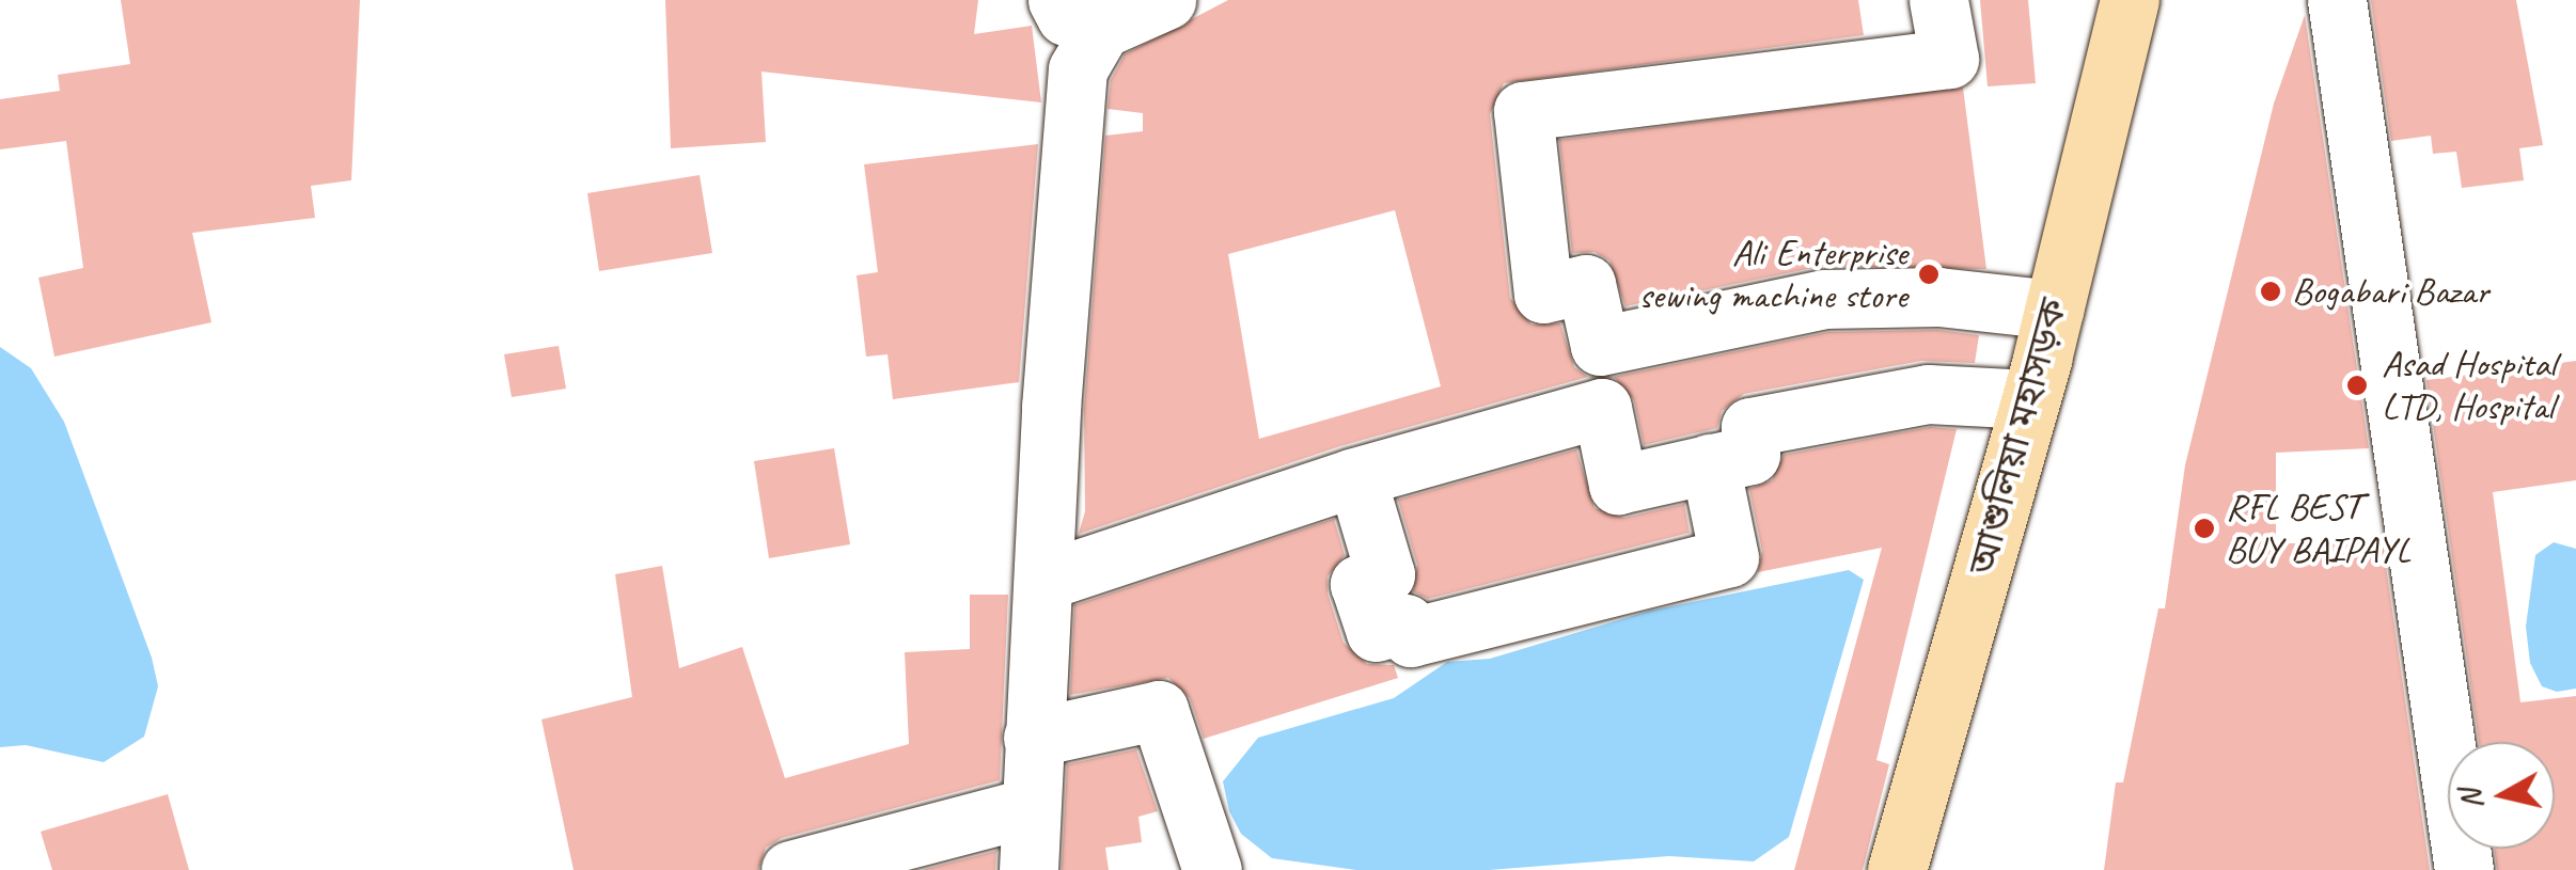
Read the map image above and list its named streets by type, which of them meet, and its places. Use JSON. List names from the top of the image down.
{
  "streets": {
    "highway": ["আশুলিয়া মহাসড়ক"]
  },
  "places": [
    "Ali Enterprise sewing machine store",
    "Bogabari Bazar",
    "Asad Hospital LTD, Hospital",
    "RFL BEST BUY BAIPAYL"
  ],
  "north": "left"
}
